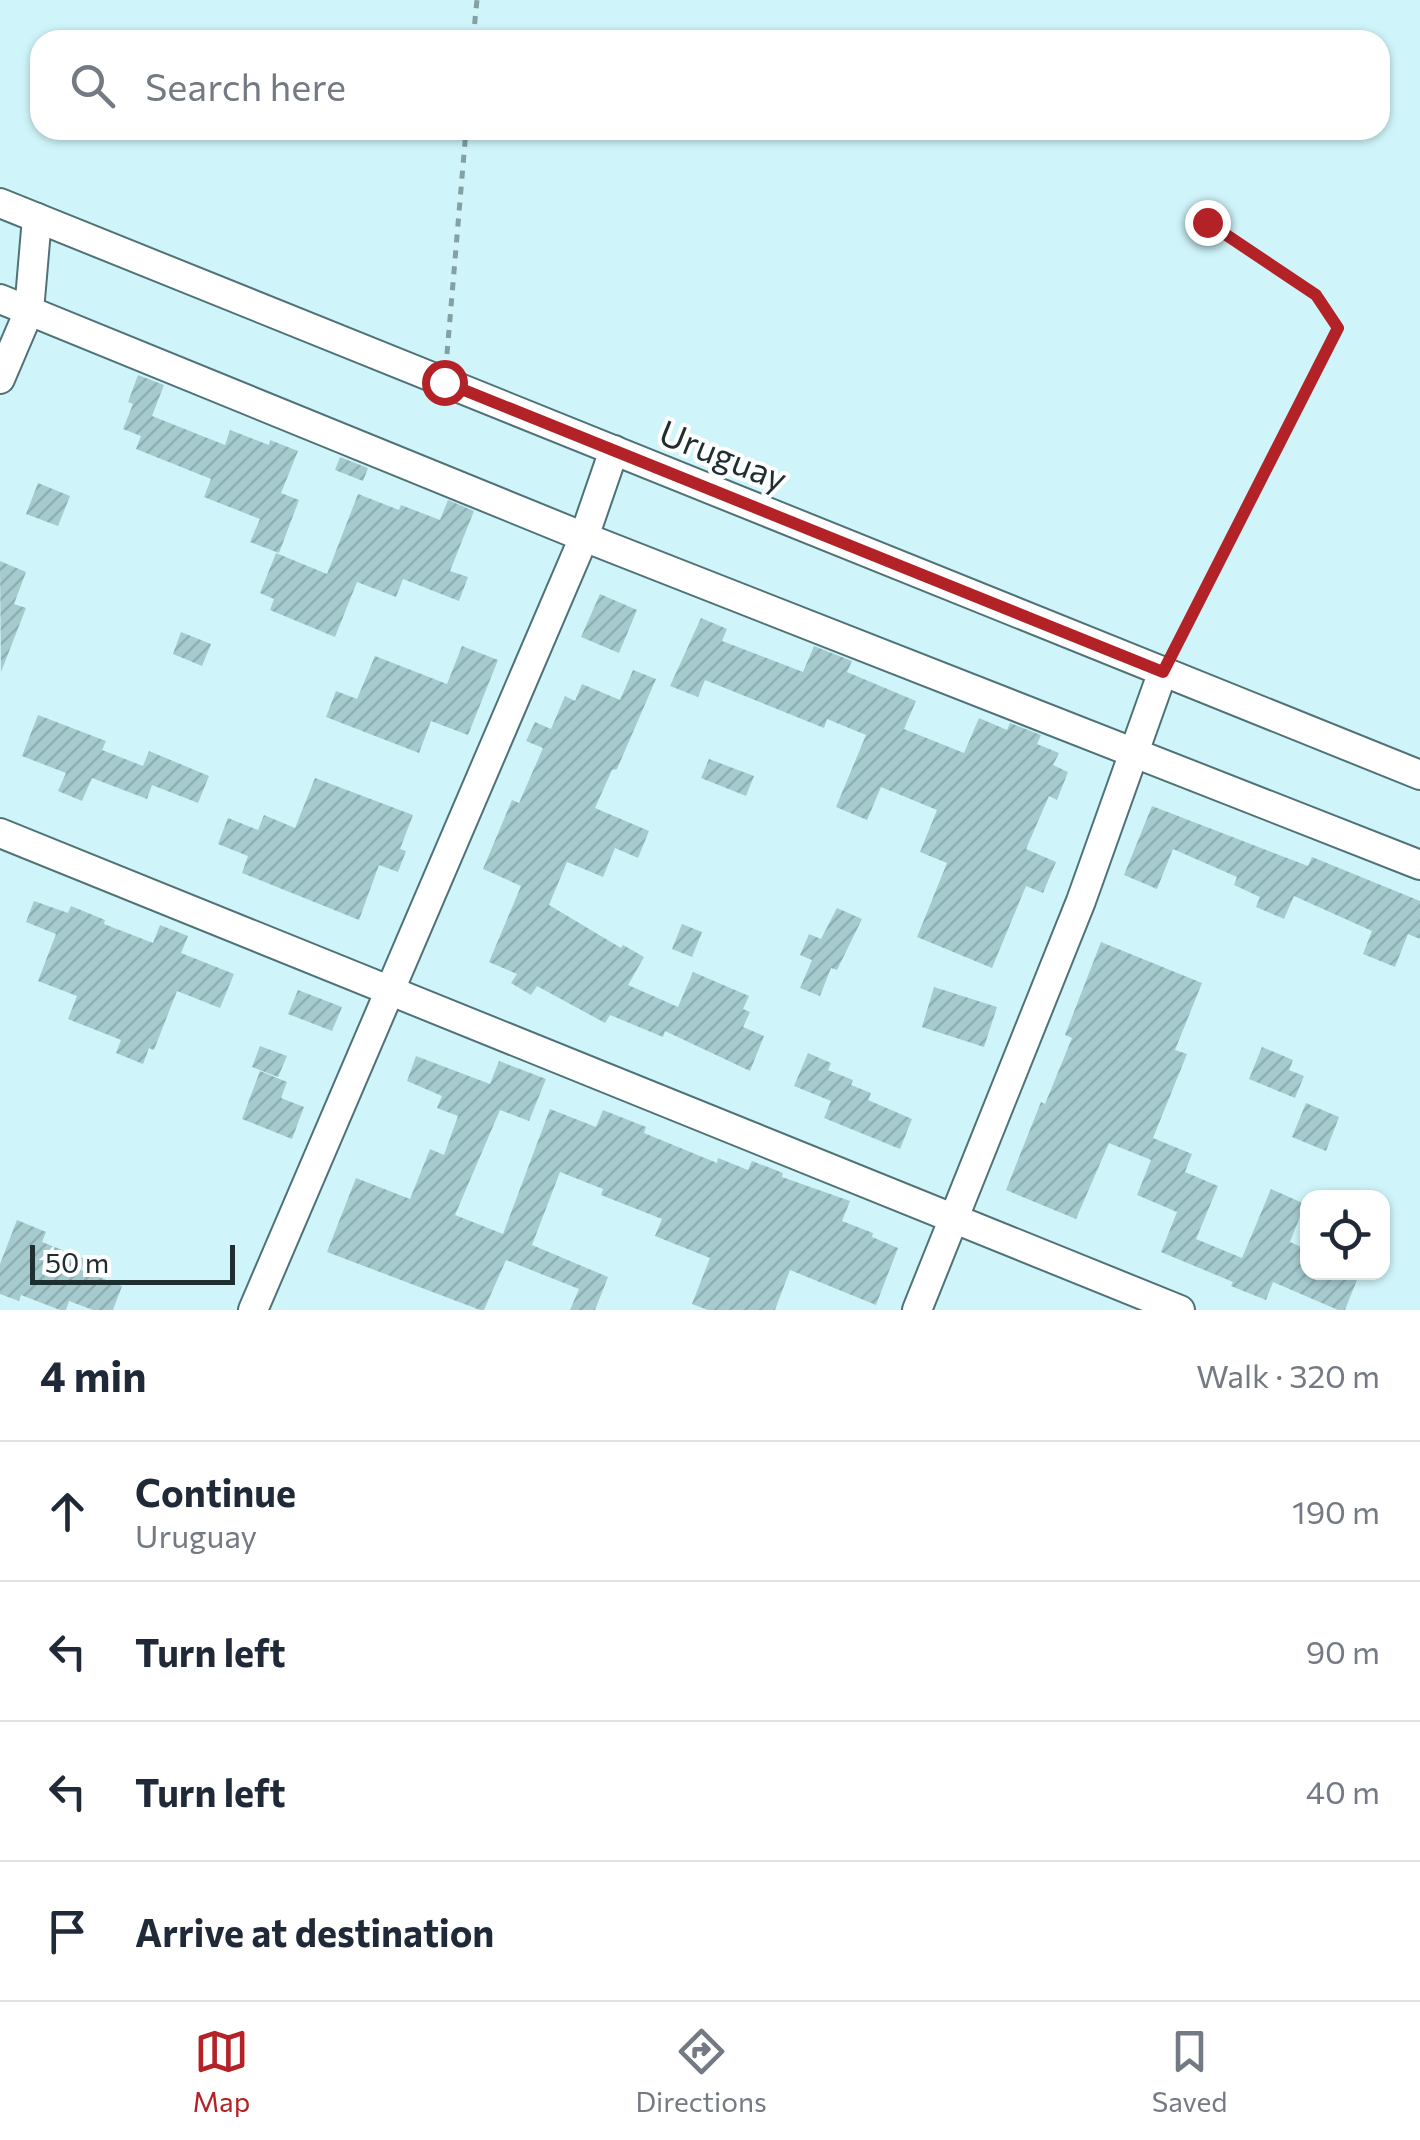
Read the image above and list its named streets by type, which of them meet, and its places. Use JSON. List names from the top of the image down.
{
  "streets": {
    "street": ["Uruguay"]
  },
  "scale_bar": "50 m",
  "page": {
    "search": "Search here",
    "scale": "50 m",
    "heading": ["4 min", "Walk · 320 m"],
    "list": [
      ["Continue", "Uruguay", "190 m"],
      ["Turn left", "90 m"],
      ["Turn left", "40 m"],
      "Arrive at destination"
    ],
    "nav": ["Map", "Directions", "Saved"]
  }
}
